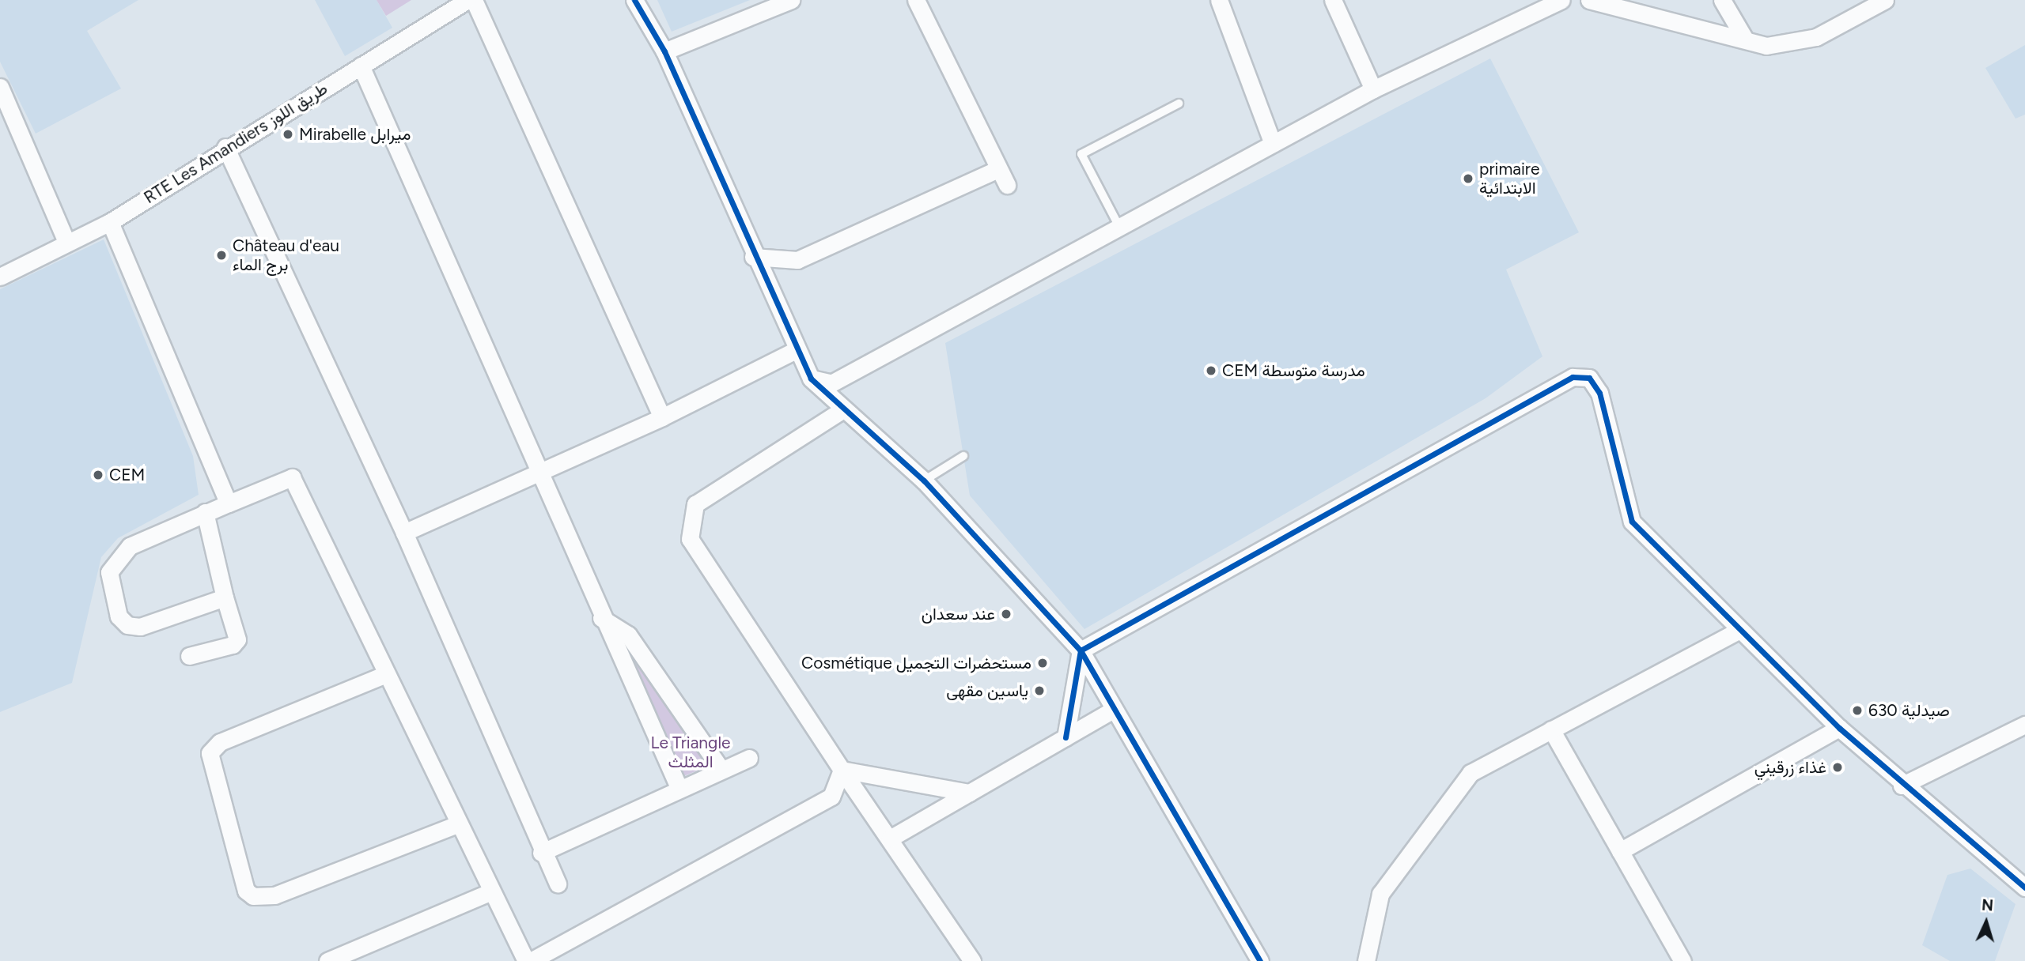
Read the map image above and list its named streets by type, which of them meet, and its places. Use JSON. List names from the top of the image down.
{
  "streets": {
    "street": ["RTE Les Amandiers طريق اللوز"]
  },
  "parks": ["Le Triangle المثلث"],
  "places": [
    "Mirabelle ميرابل",
    "primaire الابتدائية",
    "Château d'eau برج الماء",
    "CEM مدرسة متوسطة",
    "CEM",
    "عند سعدان",
    "Cosmétique مستحضرات التجميل",
    "ياسين مقهى",
    "صيدلية 630",
    "غذاء زرقيني"
  ],
  "north": "top"
}
